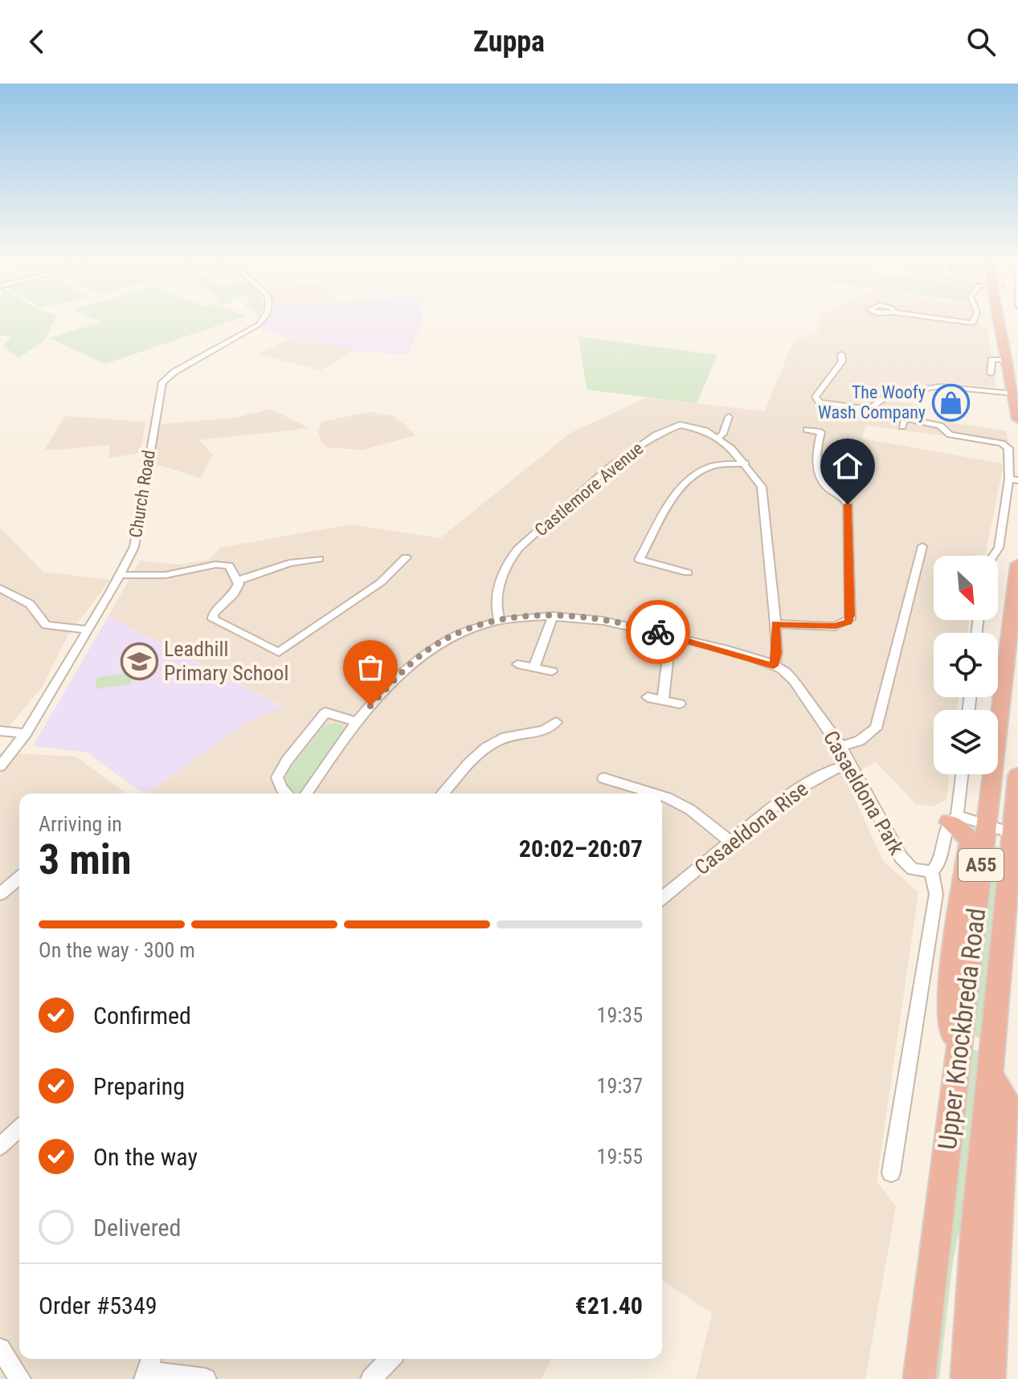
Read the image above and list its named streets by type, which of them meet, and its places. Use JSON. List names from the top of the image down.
{
  "streets": {
    "highway": ["A55", "Upper Knockbreda Road"],
    "street": [
      "Castlemore Avenue",
      "Church Road",
      "Casaeldona Park",
      "Casaeldona Rise"
    ]
  },
  "crossings": [
    ["Castlemore Avenue", "Casaeldona Park"],
    ["Casaeldona Park", "Casaeldona Rise"],
    ["Casaeldona Park", "Upper Knockbreda Road"]
  ],
  "places": {
    "shop": ["The Woofy Wash Company"],
    "school or university": ["Leadhill Primary School"]
  },
  "north": "bottom right",
  "page": {
    "header": "Zuppa",
    "heading": ["3 min", "Arriving in", "20:02–20:07"],
    "panel": ["Order #5349", "€21.40"],
    "bar": "On the way · 300 m",
    "list": [
      ["Confirmed", "19:35"],
      ["Preparing", "19:37"],
      ["On the way", "19:55"],
      "Delivered"
    ]
  }
}
